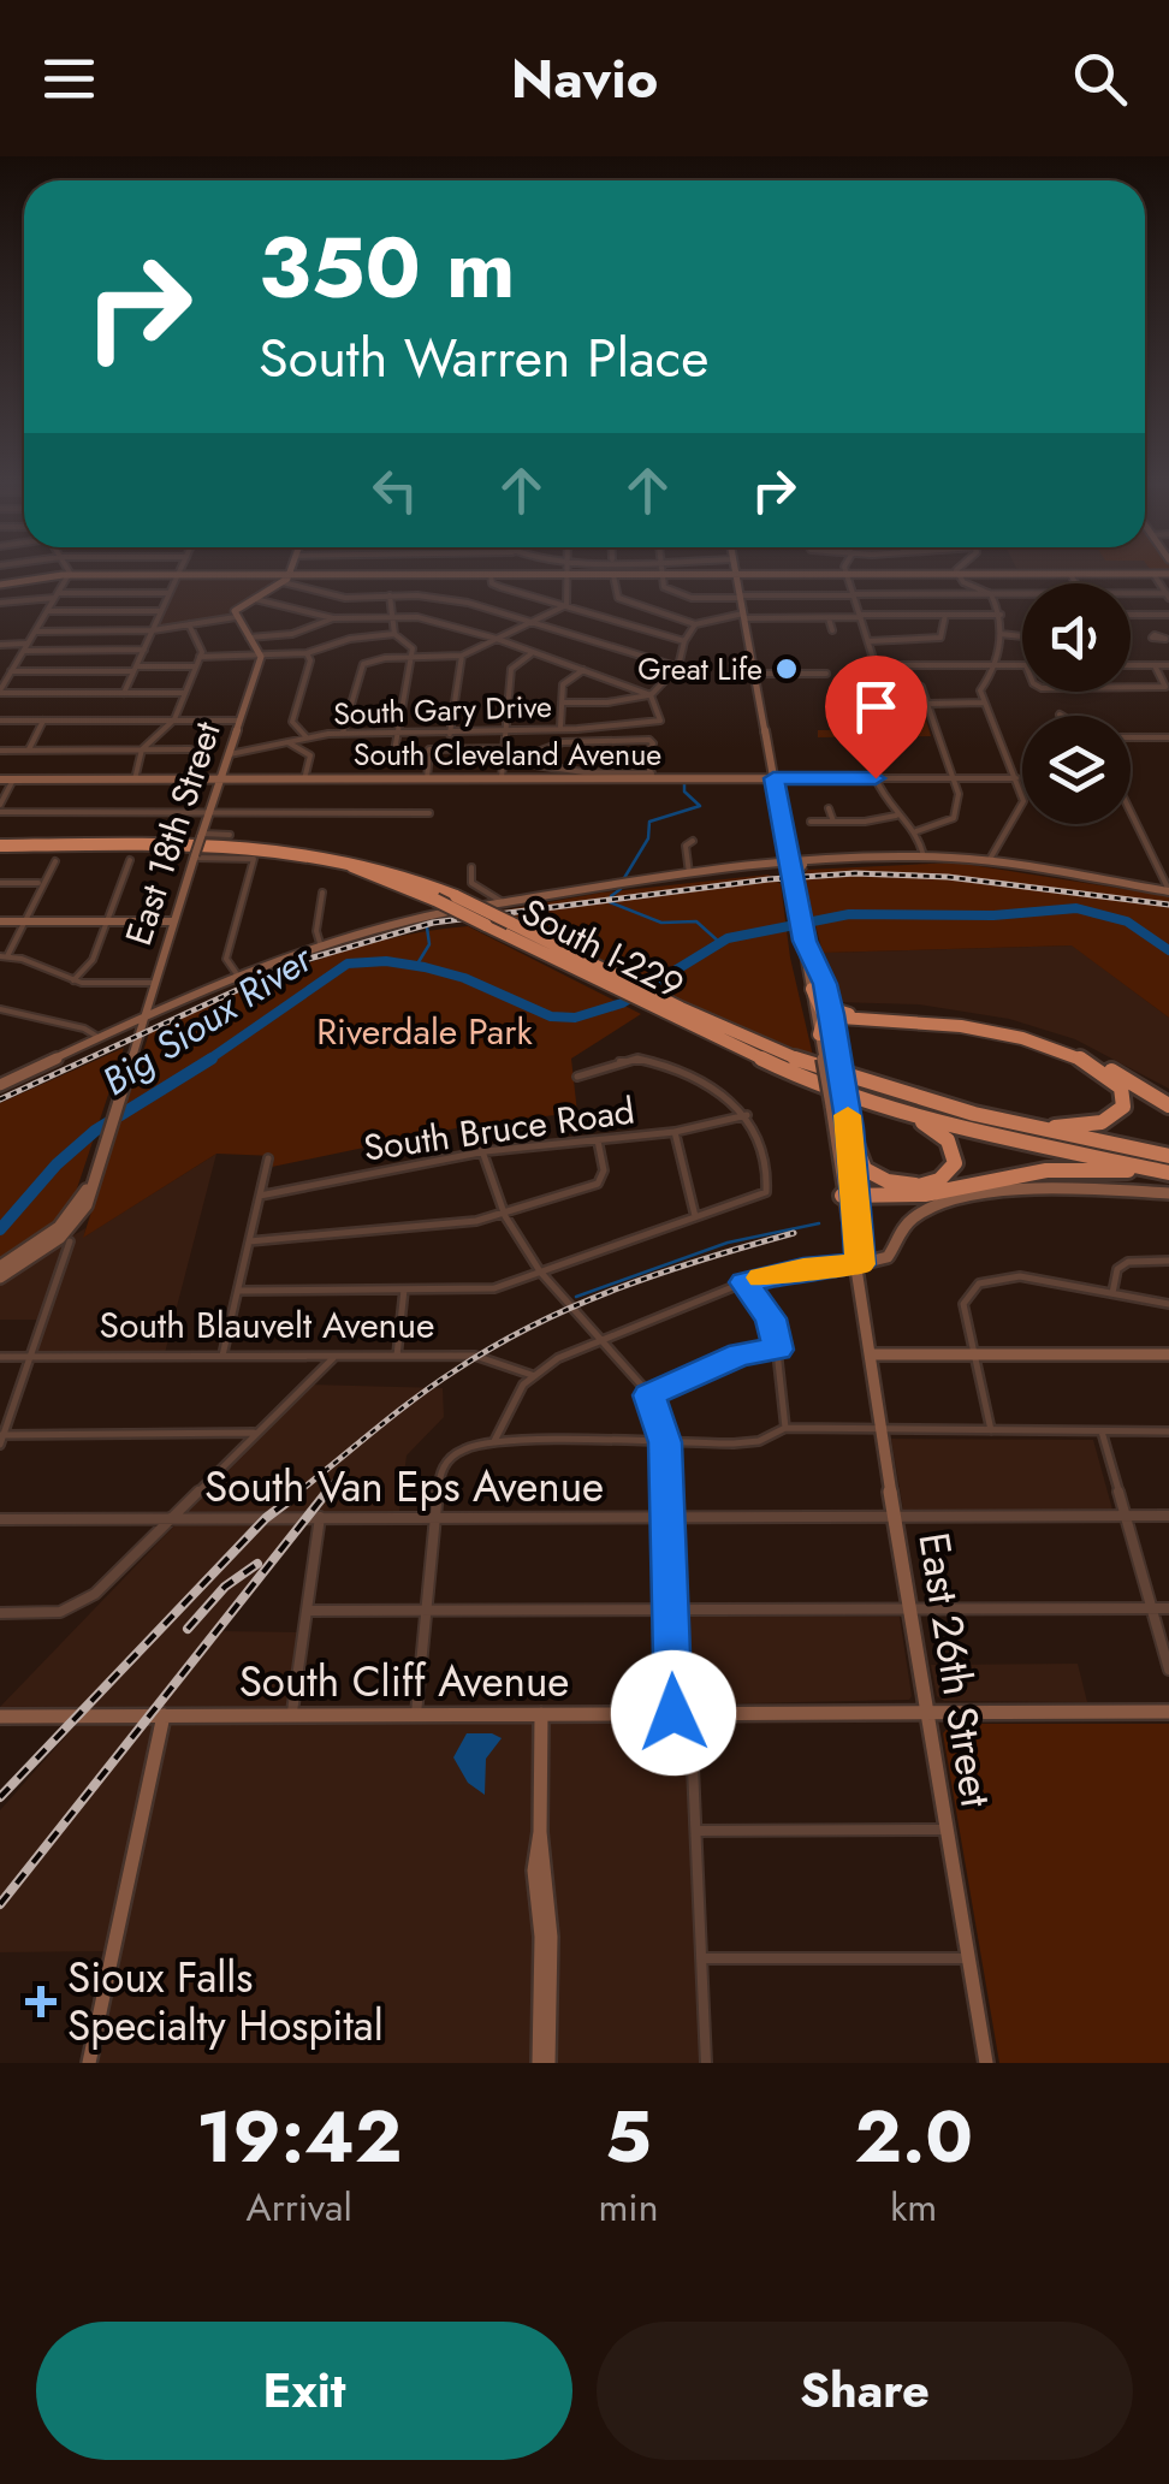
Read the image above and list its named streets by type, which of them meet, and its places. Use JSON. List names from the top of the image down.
{
  "streets": {
    "highway": ["South I-229"],
    "street": [
      "South Gary Drive",
      "South Cleveland Avenue",
      "East 18th Street",
      "South Bruce Road",
      "South Blauvelt Avenue",
      "South Van Eps Avenue",
      "East 26th Street",
      "South Cliff Avenue"
    ]
  },
  "crossings": [
    ["South Gary Drive", "East 18th Street"],
    ["South Cleveland Avenue", "East 18th Street"],
    ["South Cleveland Avenue", "East 26th Street"],
    ["South Van Eps Avenue", "East 26th Street"],
    ["East 26th Street", "South Cliff Avenue"]
  ],
  "water": ["Big Sioux River"],
  "parks": ["Riverdale Park"],
  "places": {
    "other": ["Great Life"],
    "health": ["Sioux Falls Specialty Hospital"]
  },
  "page": {
    "header": "Navio",
    "turn": ["350 m", "South Warren Place"],
    "eta": [
      "19:42",
      "Arrival",
      "5",
      "min",
      "2.0",
      "km"
    ],
    "buttons": ["Exit", "Share"]
  }
}
